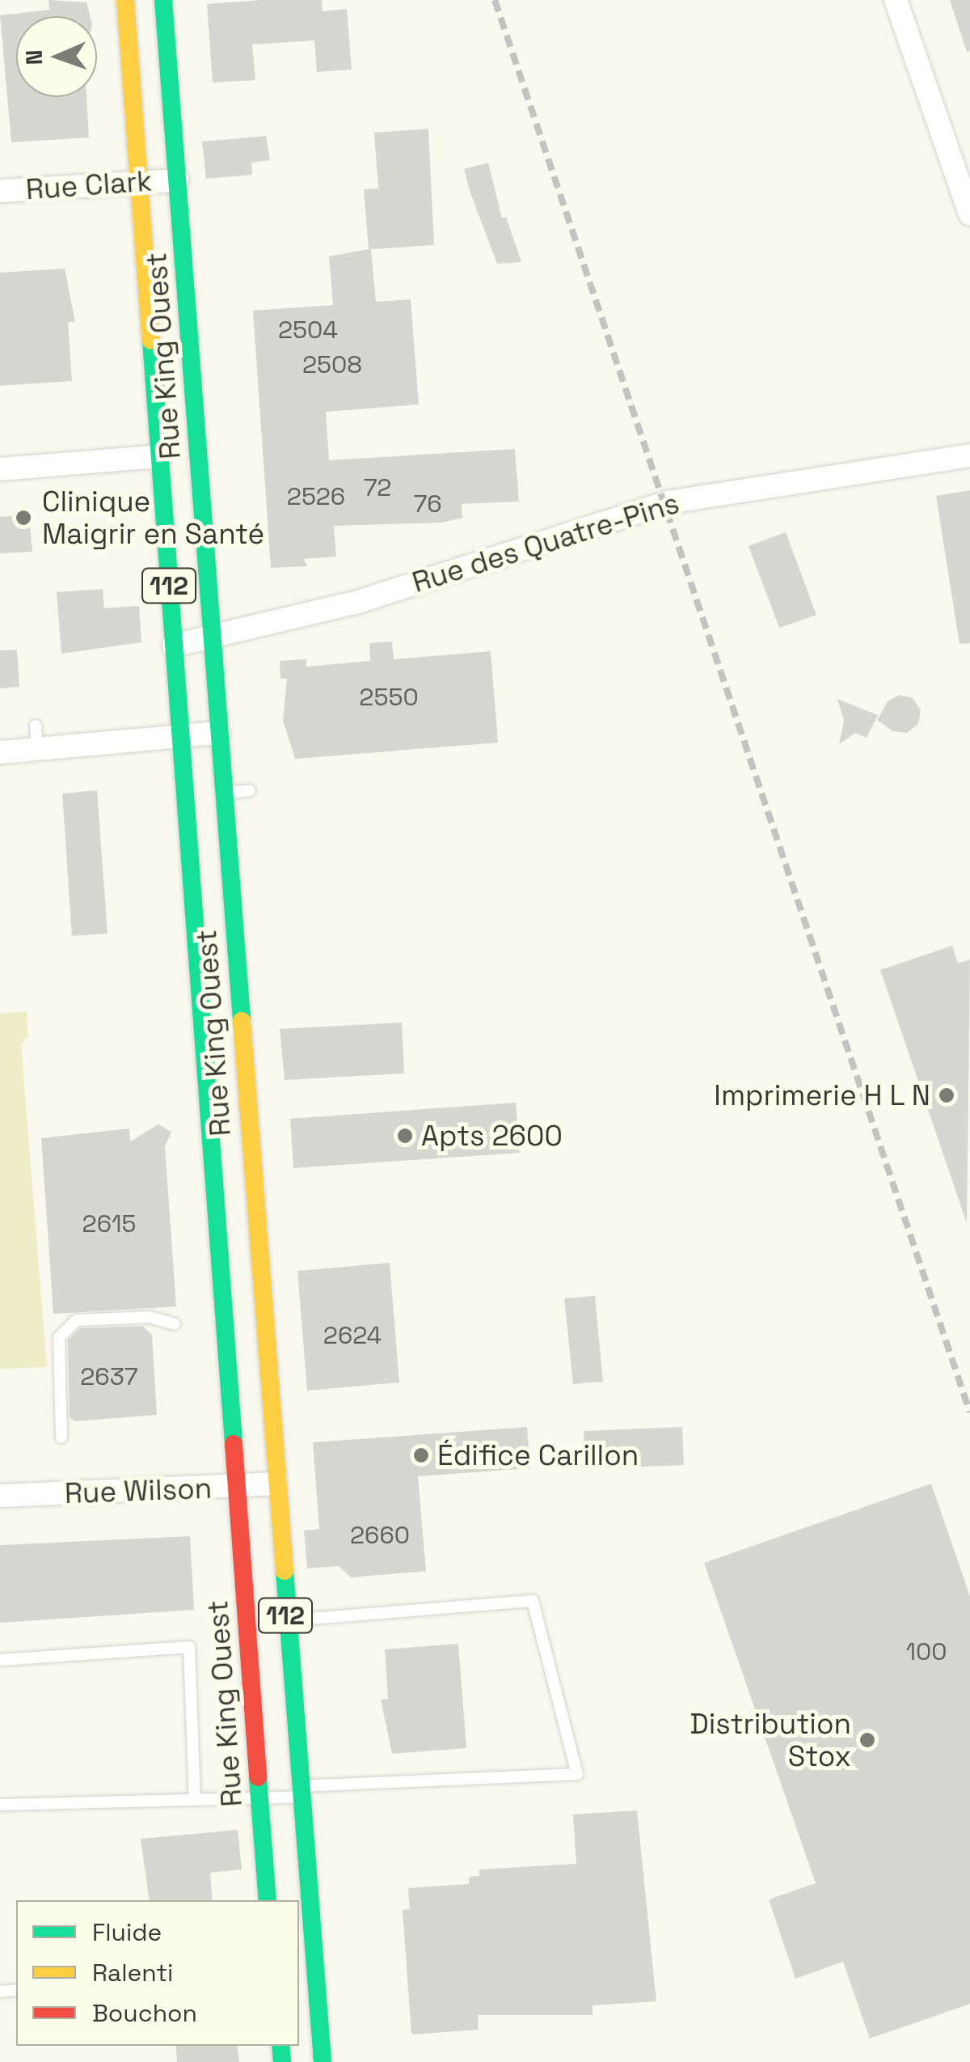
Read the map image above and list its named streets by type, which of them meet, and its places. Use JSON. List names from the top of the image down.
{
  "streets": {
    "main road": ["Rue King Ouest", "112"],
    "street": ["Rue Clark", "Rue des Quatre-Pins", "Rue Wilson"]
  },
  "crossings": [
    ["Rue Clark", "Rue King Ouest"],
    ["Rue King Ouest", "Rue des Quatre-Pins"],
    ["Rue King Ouest", "Rue Wilson"]
  ],
  "places": [
    "Clinique Maigrir en Santé",
    "Imprimerie H L N",
    "Apts 2600",
    "Édifice Carillon",
    "Distribution Stox"
  ],
  "house_numbers": [
    "2504",
    "2508",
    "72",
    "2526",
    "76",
    "2550",
    "2615",
    "2624",
    "2637",
    "2660",
    "100"
  ],
  "legend": ["Fluide", "Ralenti", "Bouchon"],
  "north": "left"
}
